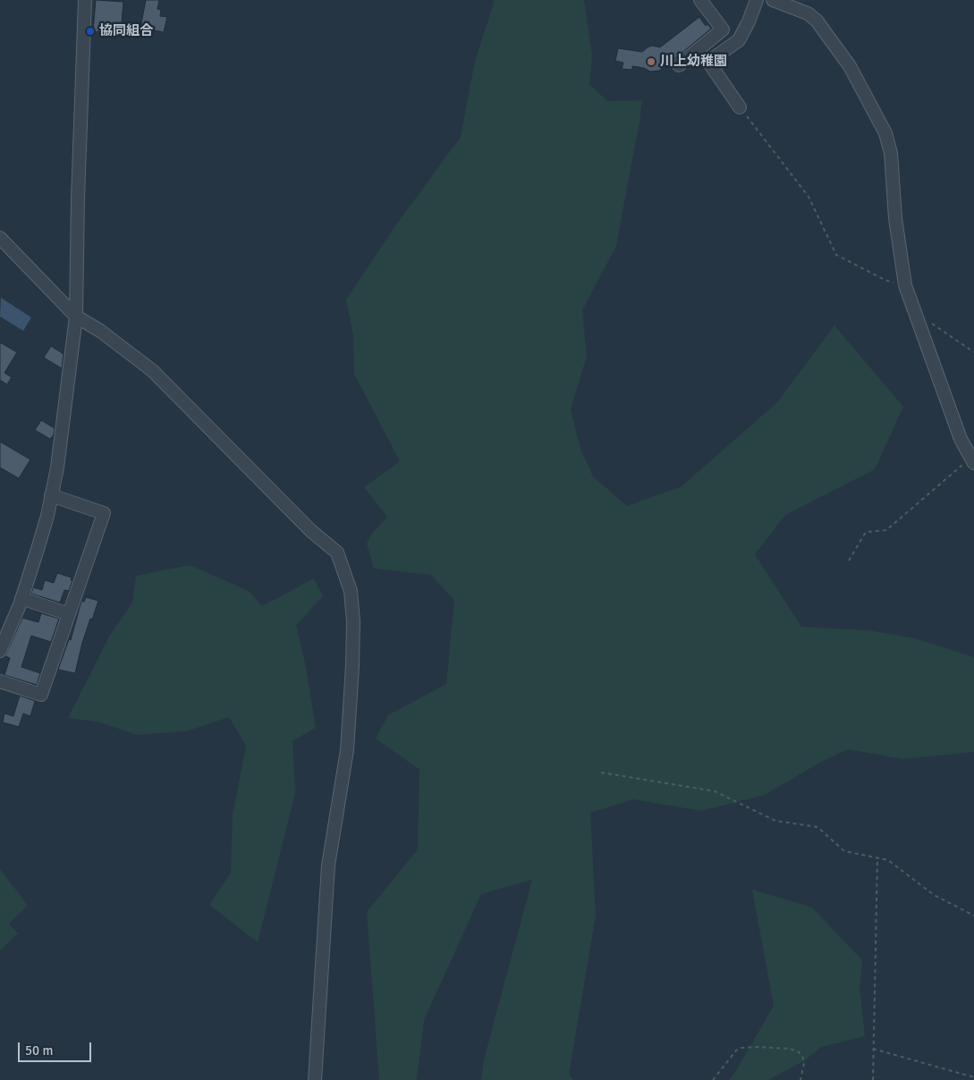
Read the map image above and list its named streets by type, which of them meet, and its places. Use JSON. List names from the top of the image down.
{
  "places": ["協同組合", "川上幼稚園"],
  "scale_bar": "50 m"
}
